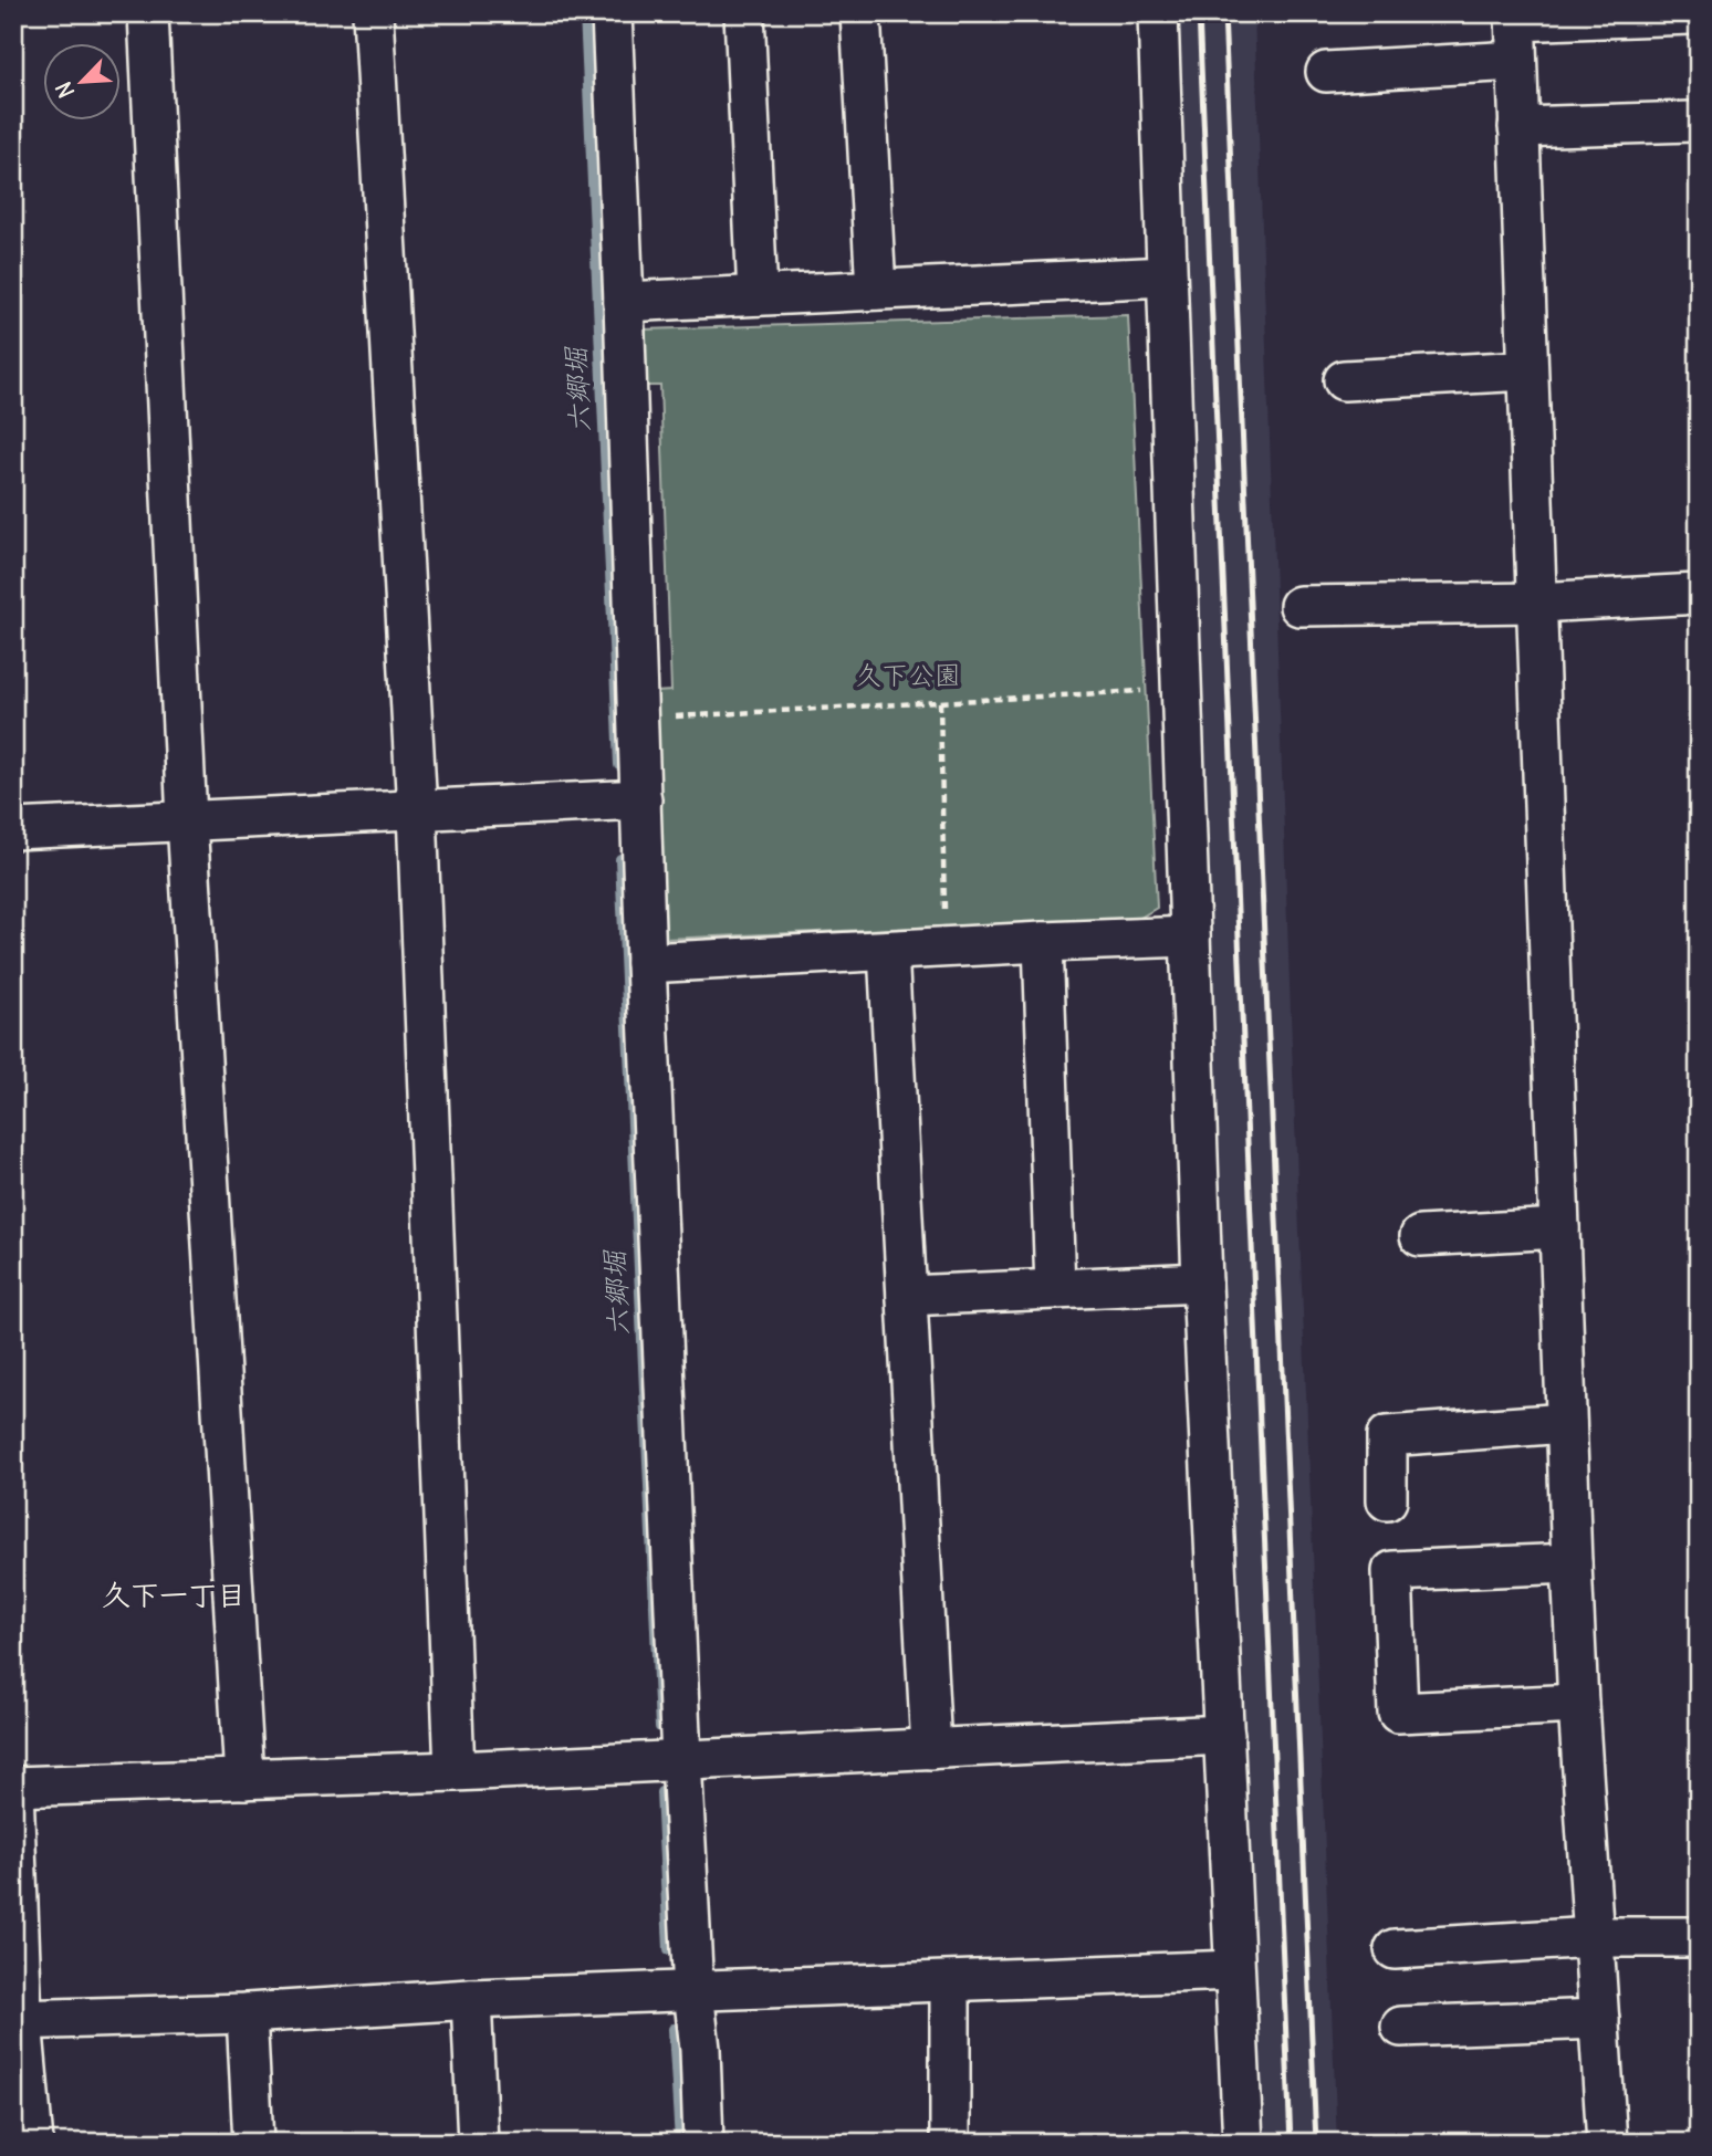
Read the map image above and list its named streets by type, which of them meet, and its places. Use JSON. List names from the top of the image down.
{
  "districts": ["久下一丁目"],
  "water": ["六郷堀"],
  "parks": ["久下公園"],
  "north": "bottom left"
}
